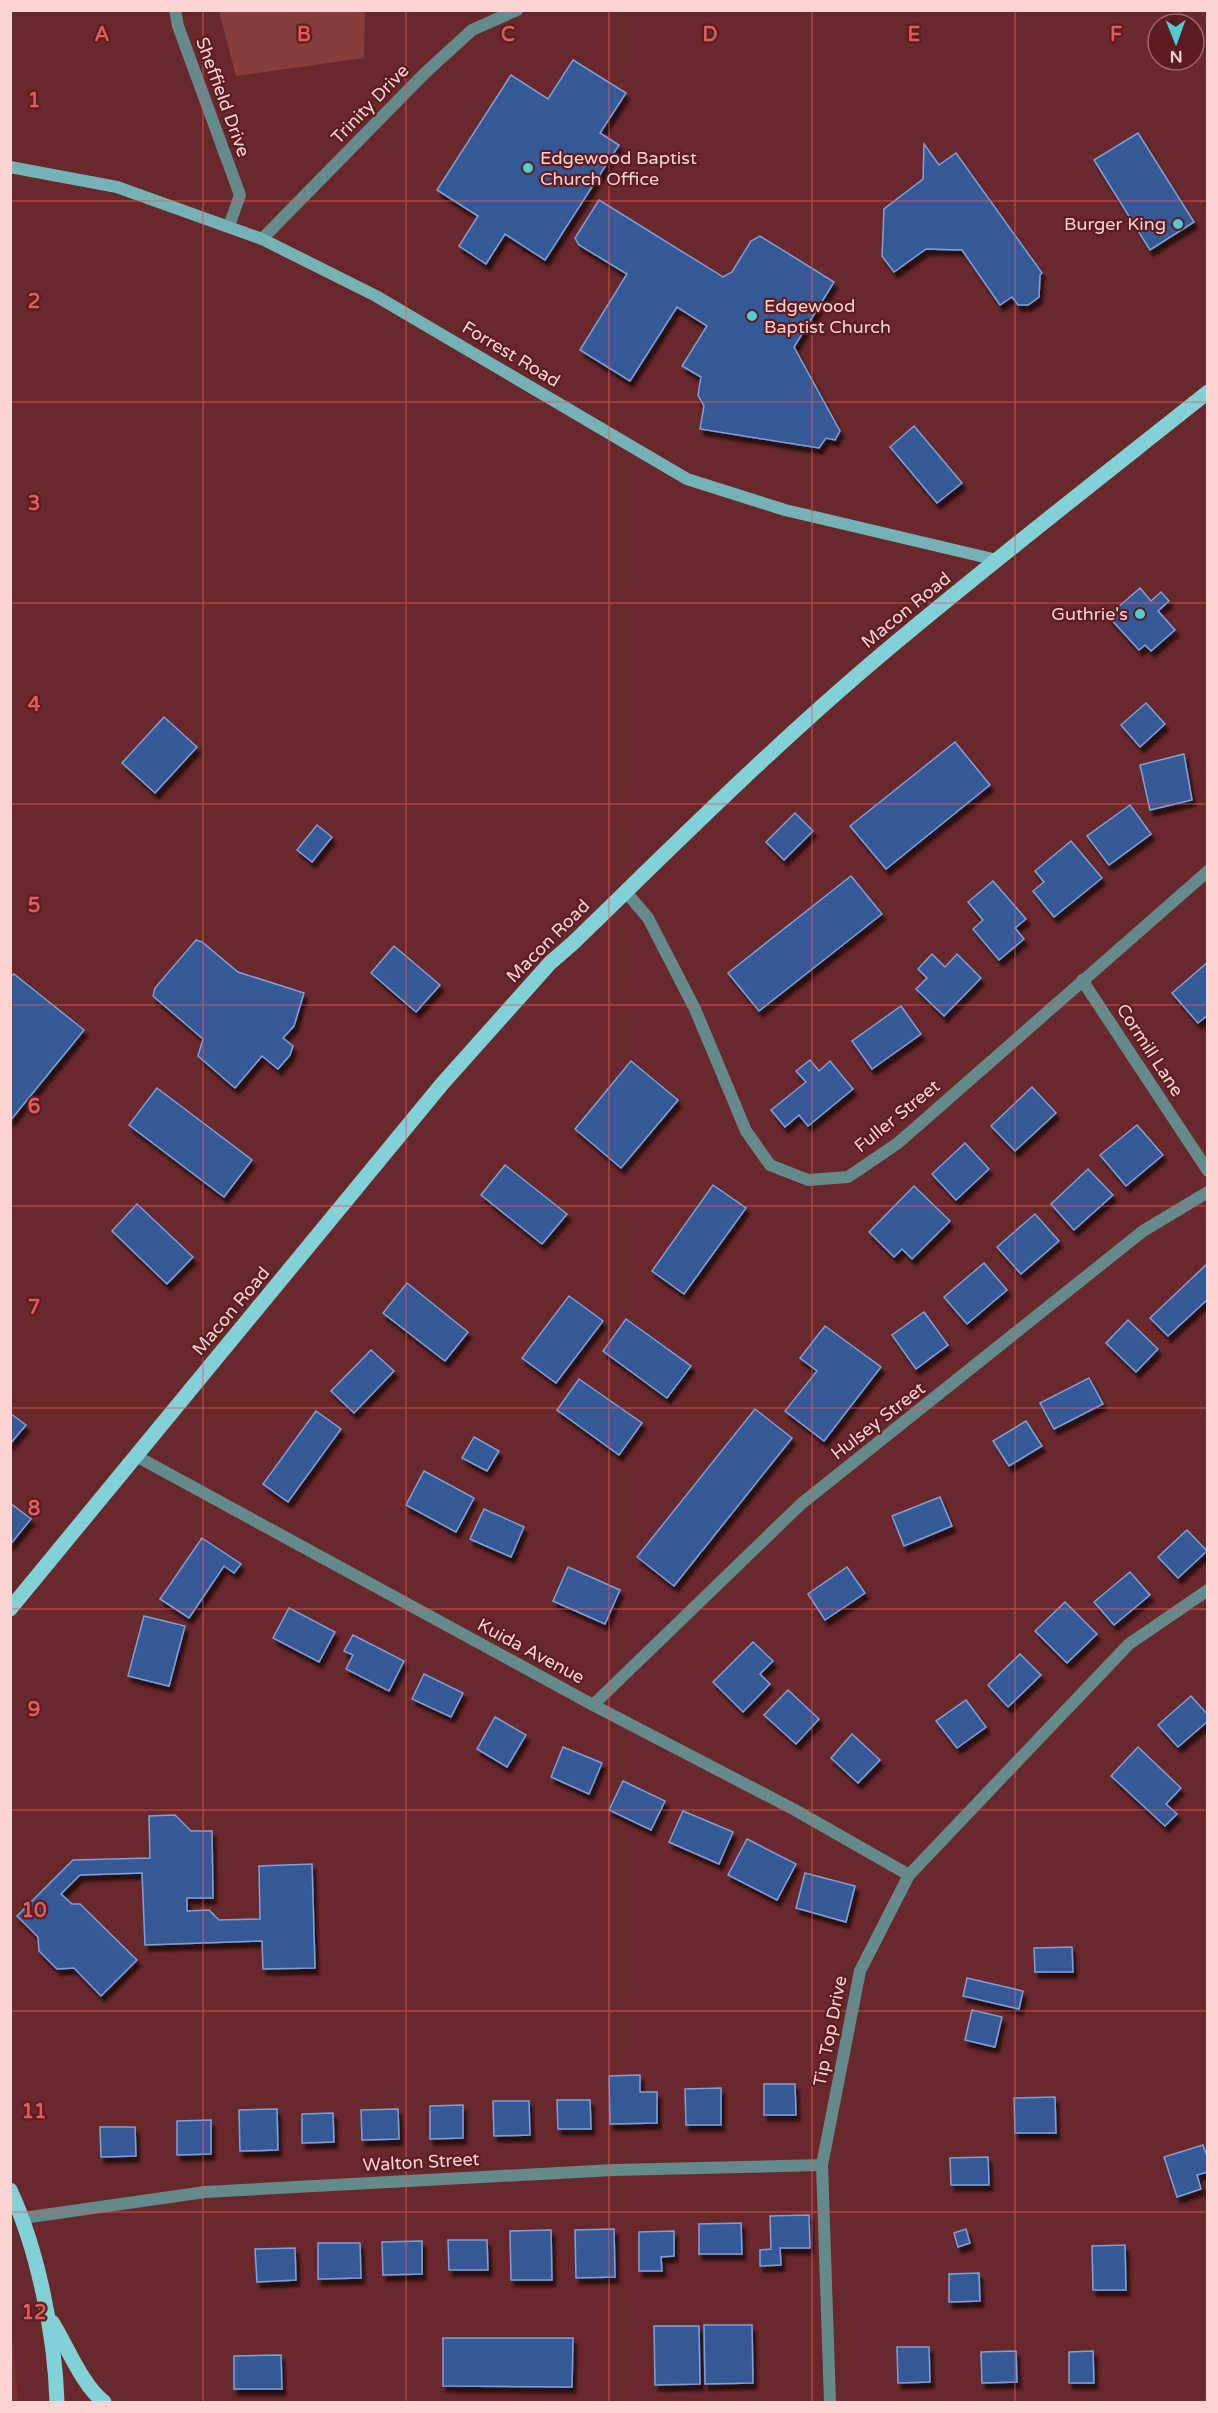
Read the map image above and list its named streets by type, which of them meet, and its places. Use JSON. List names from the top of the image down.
{
  "streets": {
    "main road": ["Forrest Road", "Macon Road"],
    "street": [
      "Sheffield Drive",
      "Trinity Drive",
      "Cormill Lane",
      "Fuller Street",
      "Hulsey Street",
      "Kuida Avenue",
      "Tip Top Drive",
      "Walton Street"
    ]
  },
  "crossings": [
    ["Sheffield Drive", "Forrest Road"],
    ["Trinity Drive", "Forrest Road"],
    ["Forrest Road", "Macon Road"],
    ["Macon Road", "Fuller Street"],
    ["Macon Road", "Kuida Avenue"],
    ["Cormill Lane", "Fuller Street"],
    ["Hulsey Street", "Kuida Avenue"],
    ["Kuida Avenue", "Tip Top Drive"],
    ["Tip Top Drive", "Walton Street"]
  ],
  "places": [
    "Edgewood Baptist Church Office",
    "Burger King",
    "Edgewood Baptist Church",
    "Guthrie's"
  ],
  "north": "bottom",
  "grid": {
    "columns": [
      "A",
      "B",
      "C",
      "D",
      "E",
      "F"
    ],
    "rows": [
      "1",
      "2",
      "3",
      "4",
      "5",
      "6",
      "7",
      "8",
      "9",
      "10",
      "11",
      "12"
    ]
  }
}
